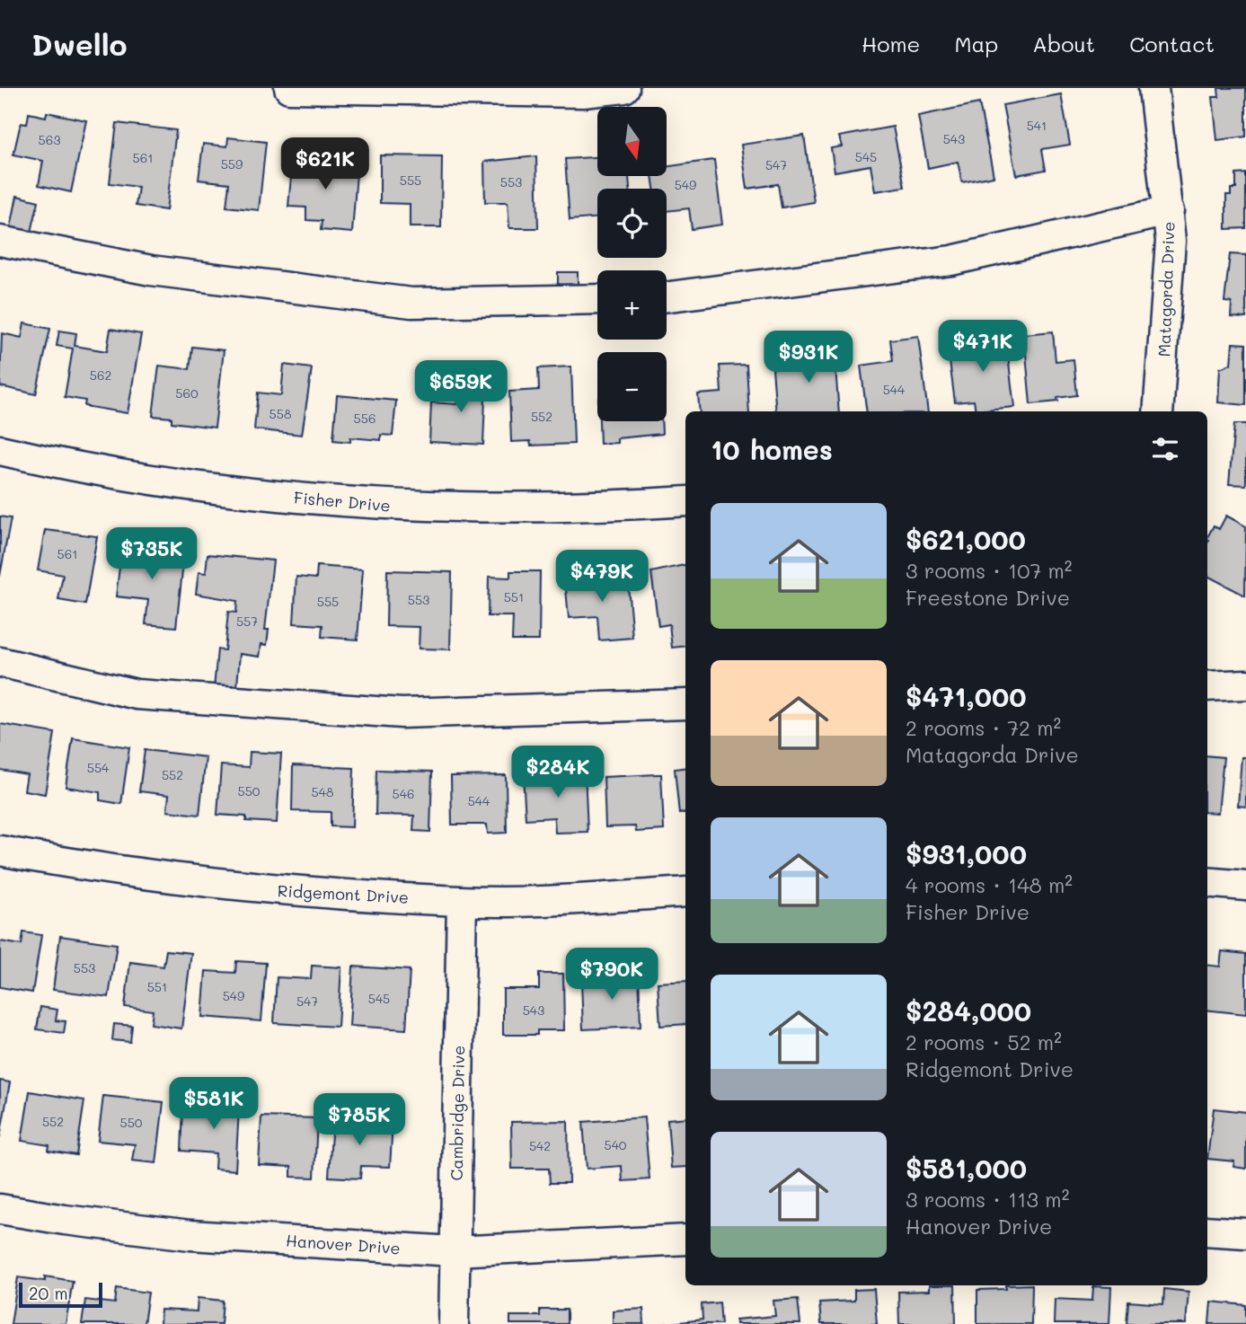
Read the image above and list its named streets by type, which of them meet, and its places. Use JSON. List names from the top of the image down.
{
  "streets": {
    "street": [
      "Matagorda Drive",
      "Fisher Drive",
      "Ridgemont Drive",
      "Cambridge Drive",
      "Hanover Drive"
    ]
  },
  "crossings": [
    ["Ridgemont Drive", "Cambridge Drive"],
    ["Cambridge Drive", "Hanover Drive"]
  ],
  "house_numbers": [
    "541",
    "543",
    "563",
    "545",
    "561",
    "559",
    "547",
    "555",
    "553",
    "549",
    "562",
    "544",
    "560",
    "558",
    "552",
    "556",
    "561",
    "551",
    "553",
    "555",
    "557",
    "554",
    "552",
    "550",
    "548",
    "546",
    "544",
    "553",
    "551",
    "549",
    "545",
    "547",
    "543",
    "552",
    "550",
    "540",
    "542"
  ],
  "scale_bar": "20 m",
  "north": "bottom",
  "page": {
    "header": "Dwello",
    "nav": [
      "Home",
      "Map",
      "About",
      "Contact"
    ],
    "map_buttons": ["+", "−"],
    "price": [
      "$621K",
      "$471K",
      "$931K",
      "$659K",
      "$735K",
      "$479K",
      "$284K",
      "$790K",
      "$581K",
      "$785K"
    ],
    "heading": "10 homes",
    "list": [
      {
        "name": "$621,000",
        "note": "3 rooms · 107 m² · Freestone Drive"
      },
      {
        "name": "$471,000",
        "note": "2 rooms · 72 m² · Matagorda Drive"
      },
      {
        "name": "$931,000",
        "note": "4 rooms · 148 m² · Fisher Drive"
      },
      {
        "name": "$284,000",
        "note": "2 rooms · 52 m² · Ridgemont Drive"
      },
      {
        "name": "$581,000",
        "note": "3 rooms · 113 m² · Hanover Drive"
      }
    ],
    "scale": "20 m"
  }
}
